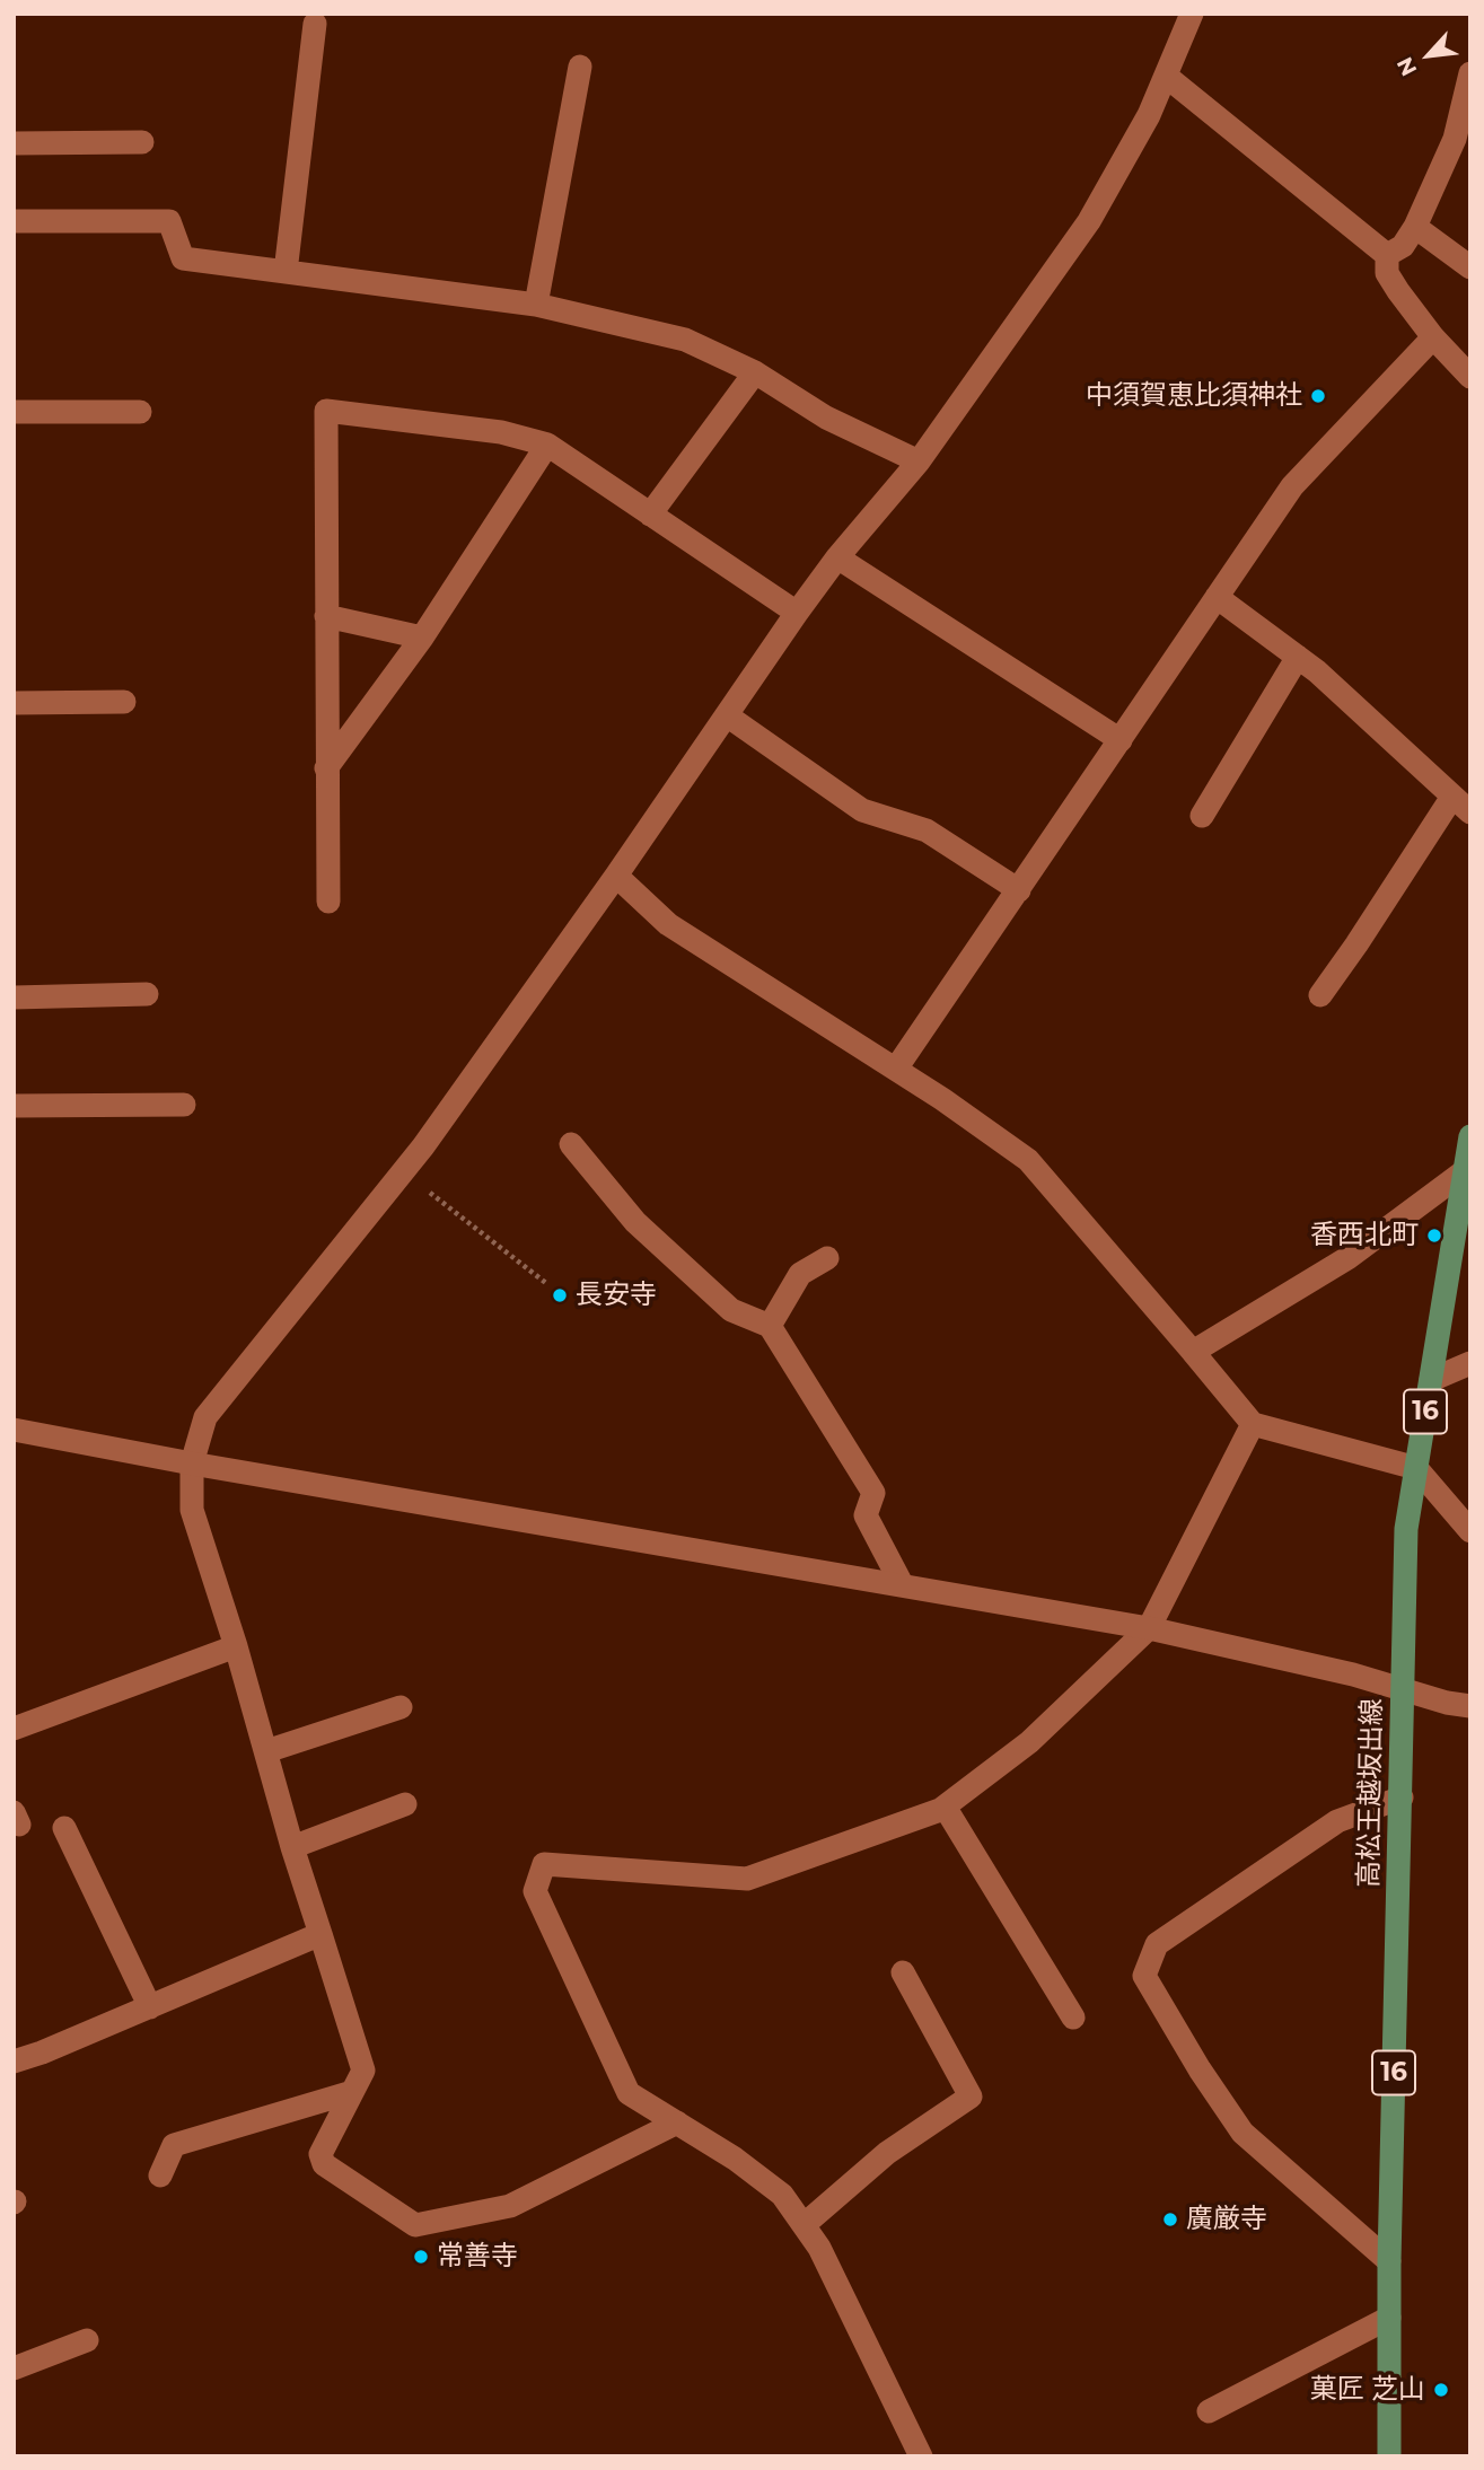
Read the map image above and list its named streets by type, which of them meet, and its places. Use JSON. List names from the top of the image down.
{
  "streets": {
    "main road": ["16", "高松王越坂出線"]
  },
  "places": [
    "中須賀恵比須神社",
    "香西北町",
    "長安寺",
    "廣厳寺",
    "常善寺",
    "菓匠 芝山"
  ],
  "north": "bottom left"
}
